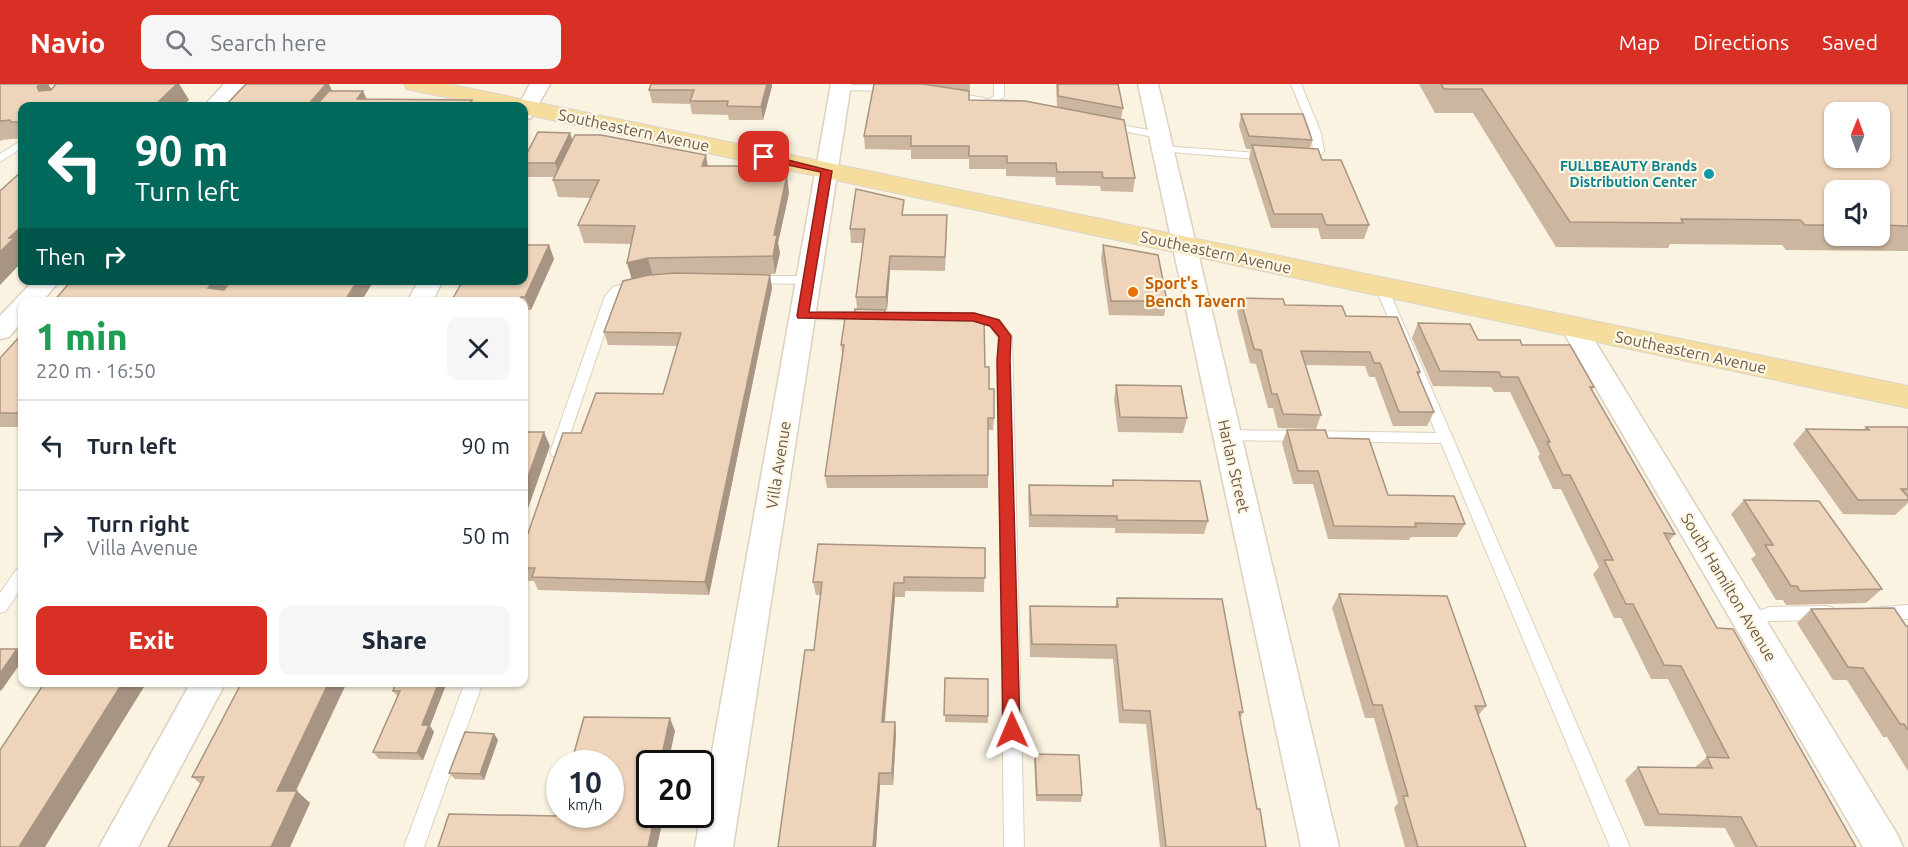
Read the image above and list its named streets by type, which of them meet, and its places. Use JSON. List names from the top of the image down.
{
  "streets": {
    "main road": ["Southeastern Avenue"],
    "street": ["Villa Avenue", "Harlan Street", "South Hamilton Avenue"]
  },
  "crossings": [
    ["Southeastern Avenue", "Villa Avenue"],
    ["Southeastern Avenue", "Harlan Street"],
    ["Southeastern Avenue", "South Hamilton Avenue"]
  ],
  "places": ["FULLBEAUTY Brands Distribution Center", "Sport's Bench Tavern"],
  "north": "top",
  "page": {
    "header": "Navio",
    "search": "Search here",
    "nav": ["Map", "Directions", "Saved"],
    "turn": ["90 m", "Turn left"],
    "then": "Then",
    "heading": ["1 min", "220 m · 16:50"],
    "list": [
      {
        "name": "Turn left",
        "value": "90 m"
      },
      {
        "name": "Turn right",
        "note": "Villa Avenue",
        "value": "50 m"
      }
    ],
    "buttons": ["Exit", "Share"],
    "speed": "10 km/h",
    "limit": "20"
  }
}
